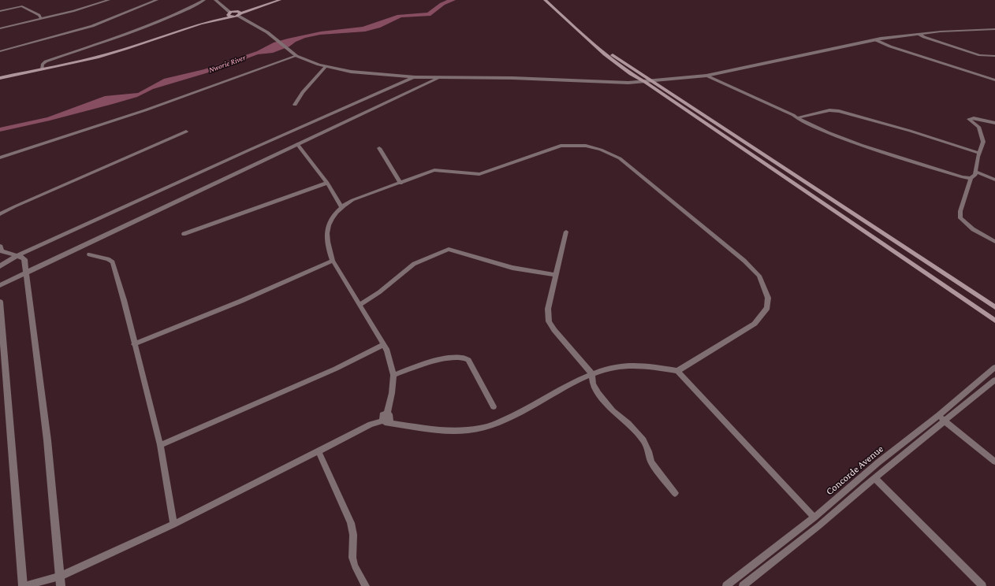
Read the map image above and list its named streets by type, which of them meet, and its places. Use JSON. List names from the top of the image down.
{
  "streets": {
    "street": ["Concorde Avenue"]
  },
  "water": ["Nworie River"]
}
